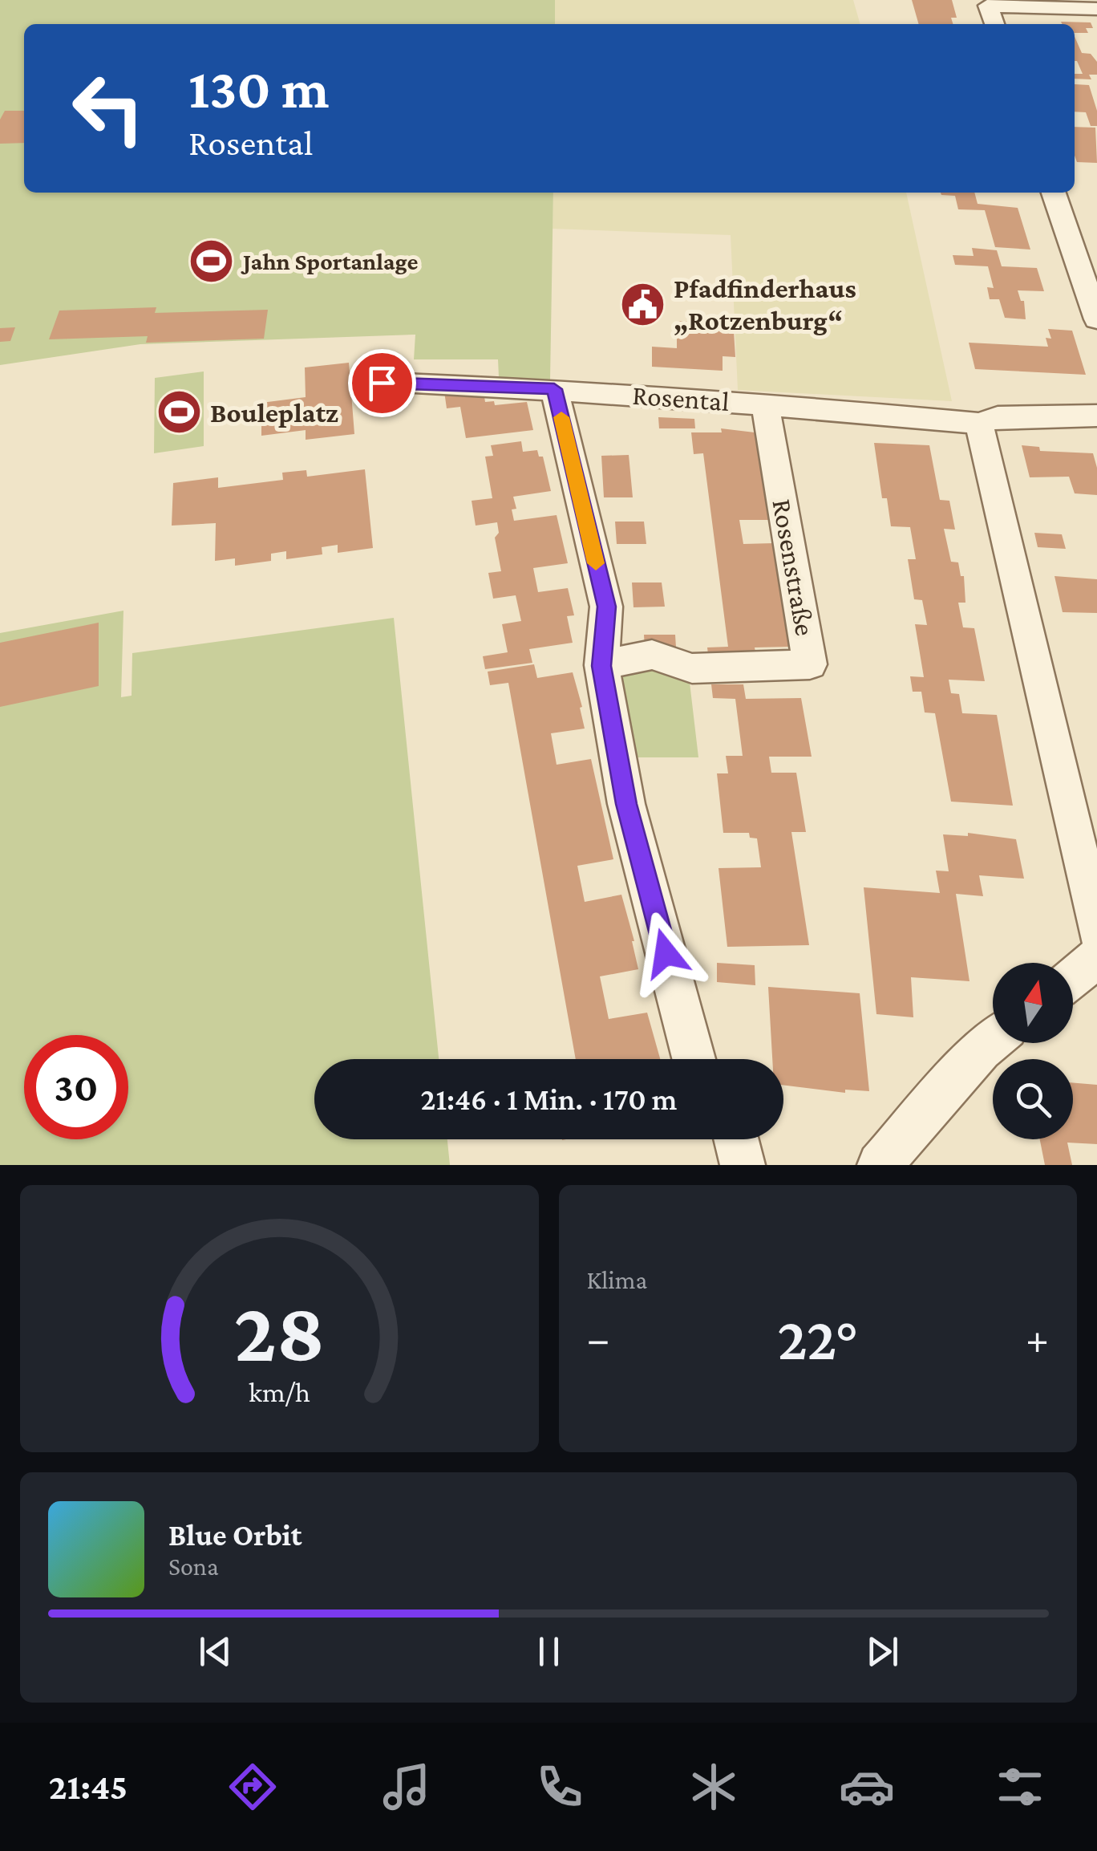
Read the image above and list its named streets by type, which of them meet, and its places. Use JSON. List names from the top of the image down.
{
  "streets": {
    "street": ["Rosental", "Rosenstraße"]
  },
  "crossings": [
    ["Rosental", "Rosenstraße"]
  ],
  "places": {
    "sports": ["Jahn Sportanlage", "Bouleplatz"],
    "public building": ["Pfadfinderhaus „Rotzenburg“"]
  },
  "north": "top",
  "page": {
    "turn": ["130 m", "Rosental"],
    "limit": "30",
    "trip": "21:46 · 1 Min. · 170 m",
    "tile": "Klima",
    "heat": ["−", "22°", "+"],
    "song": ["Blue Orbit", "Sona"],
    "tabs": "21:45",
    "gauge": ["28", "km/h"]
  }
}
